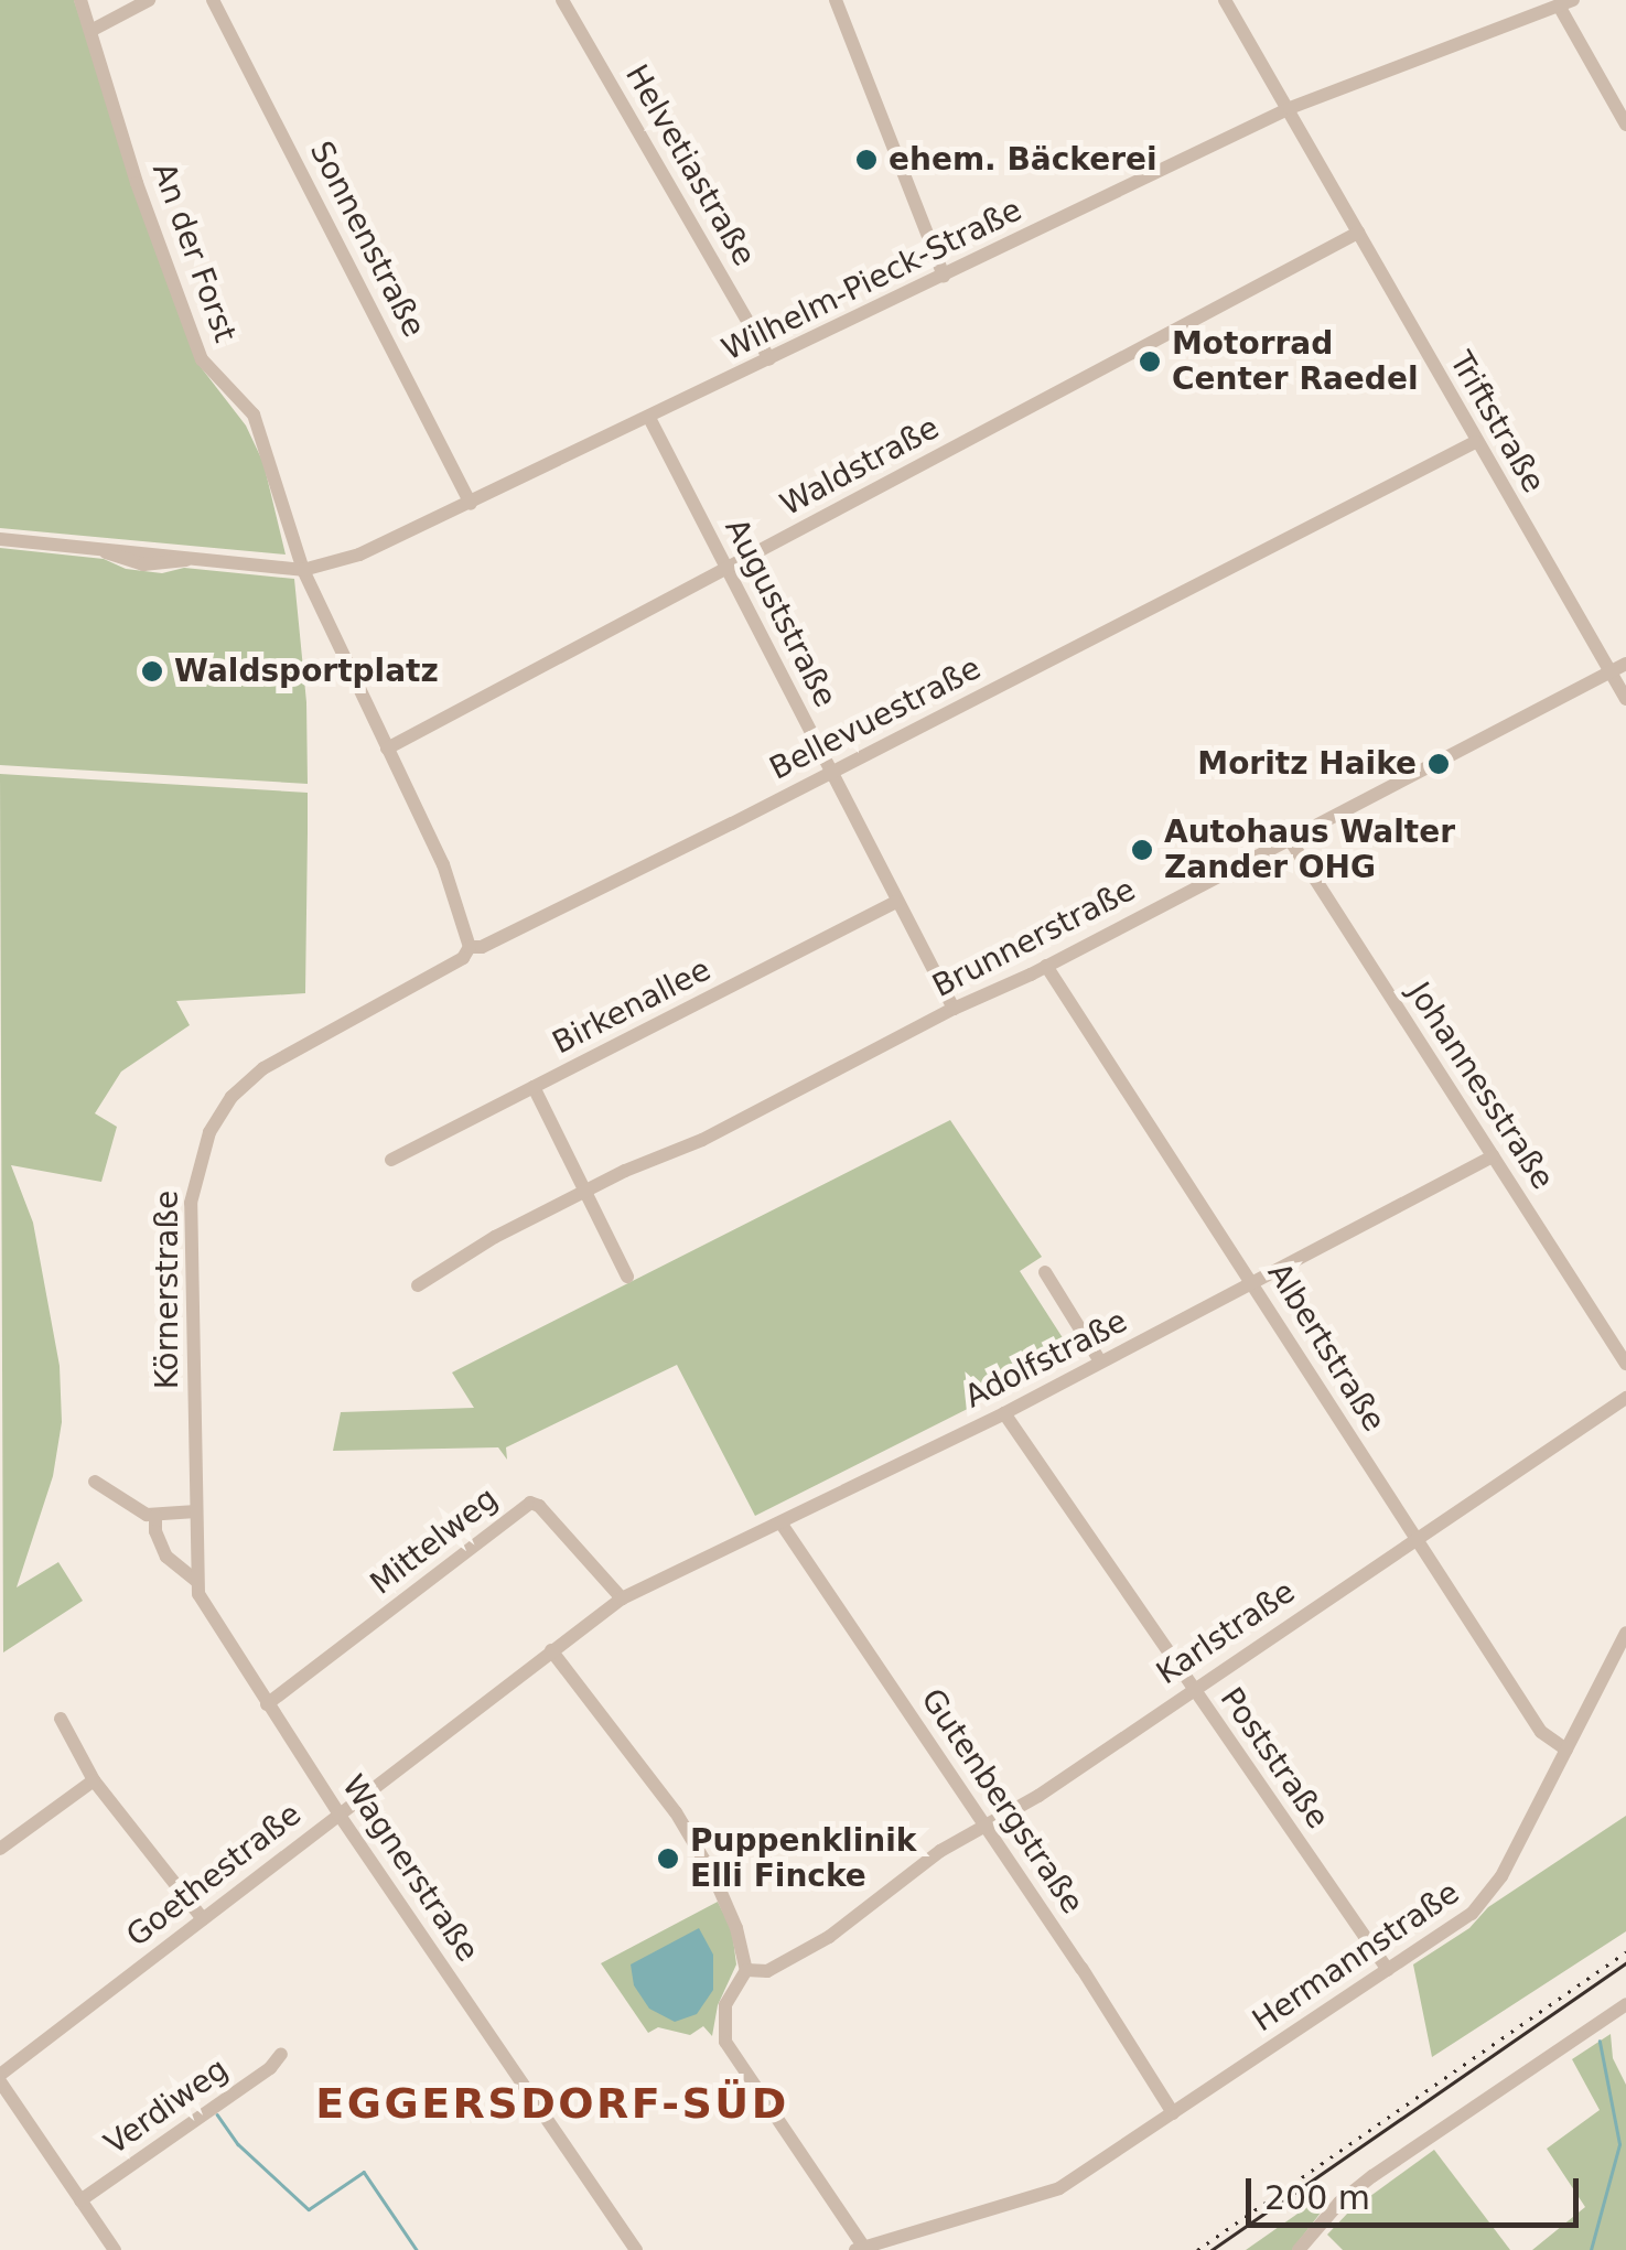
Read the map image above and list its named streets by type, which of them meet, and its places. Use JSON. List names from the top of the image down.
{
  "streets": {
    "street": [
      "Helvetiastraße",
      "Sonnenstraße",
      "An der Forst",
      "Wilhelm-Pieck-Straße",
      "Triftstraße",
      "Waldstraße",
      "Auguststraße",
      "Bellevuestraße",
      "Brunnerstraße",
      "Birkenallee",
      "Johannesstraße",
      "Körnerstraße",
      "Albertstraße",
      "Adolfstraße",
      "Mittelweg",
      "Karlstraße",
      "Poststraße",
      "Gutenbergstraße",
      "Wagnerstraße",
      "Goethestraße",
      "Hermannstraße",
      "Verdiweg"
    ]
  },
  "crossings": [
    ["Helvetiastraße", "Wilhelm-Pieck-Straße"],
    ["Sonnenstraße", "Wilhelm-Pieck-Straße"],
    ["An der Forst", "Wilhelm-Pieck-Straße"],
    ["An der Forst", "Waldstraße"],
    ["An der Forst", "Bellevuestraße"],
    ["Wilhelm-Pieck-Straße", "Triftstraße"],
    ["Wilhelm-Pieck-Straße", "Auguststraße"],
    ["Triftstraße", "Waldstraße"],
    ["Triftstraße", "Bellevuestraße"],
    ["Triftstraße", "Brunnerstraße"],
    ["Waldstraße", "Auguststraße"],
    ["Auguststraße", "Bellevuestraße"],
    ["Auguststraße", "Brunnerstraße"],
    ["Auguststraße", "Birkenallee"],
    ["Bellevuestraße", "Körnerstraße"],
    ["Brunnerstraße", "Johannesstraße"],
    ["Brunnerstraße", "Albertstraße"],
    ["Johannesstraße", "Adolfstraße"],
    ["Körnerstraße", "Wagnerstraße"],
    ["Albertstraße", "Adolfstraße"],
    ["Albertstraße", "Karlstraße"],
    ["Albertstraße", "Hermannstraße"],
    ["Adolfstraße", "Mittelweg"],
    ["Adolfstraße", "Poststraße"],
    ["Adolfstraße", "Gutenbergstraße"],
    ["Adolfstraße", "Goethestraße"],
    ["Mittelweg", "Wagnerstraße"],
    ["Mittelweg", "Goethestraße"],
    ["Karlstraße", "Poststraße"],
    ["Karlstraße", "Gutenbergstraße"],
    ["Poststraße", "Hermannstraße"],
    ["Gutenbergstraße", "Hermannstraße"],
    ["Wagnerstraße", "Goethestraße"]
  ],
  "districts": ["EGGERSDORF-SÜD"],
  "places": [
    "ehem. Bäckerei",
    "Motorrad Center Raedel",
    "Waldsportplatz",
    "Moritz Haike",
    "Autohaus Walter Zander OHG",
    "Puppenklinik Elli Fincke"
  ],
  "scale_bar": "200 m"
}
